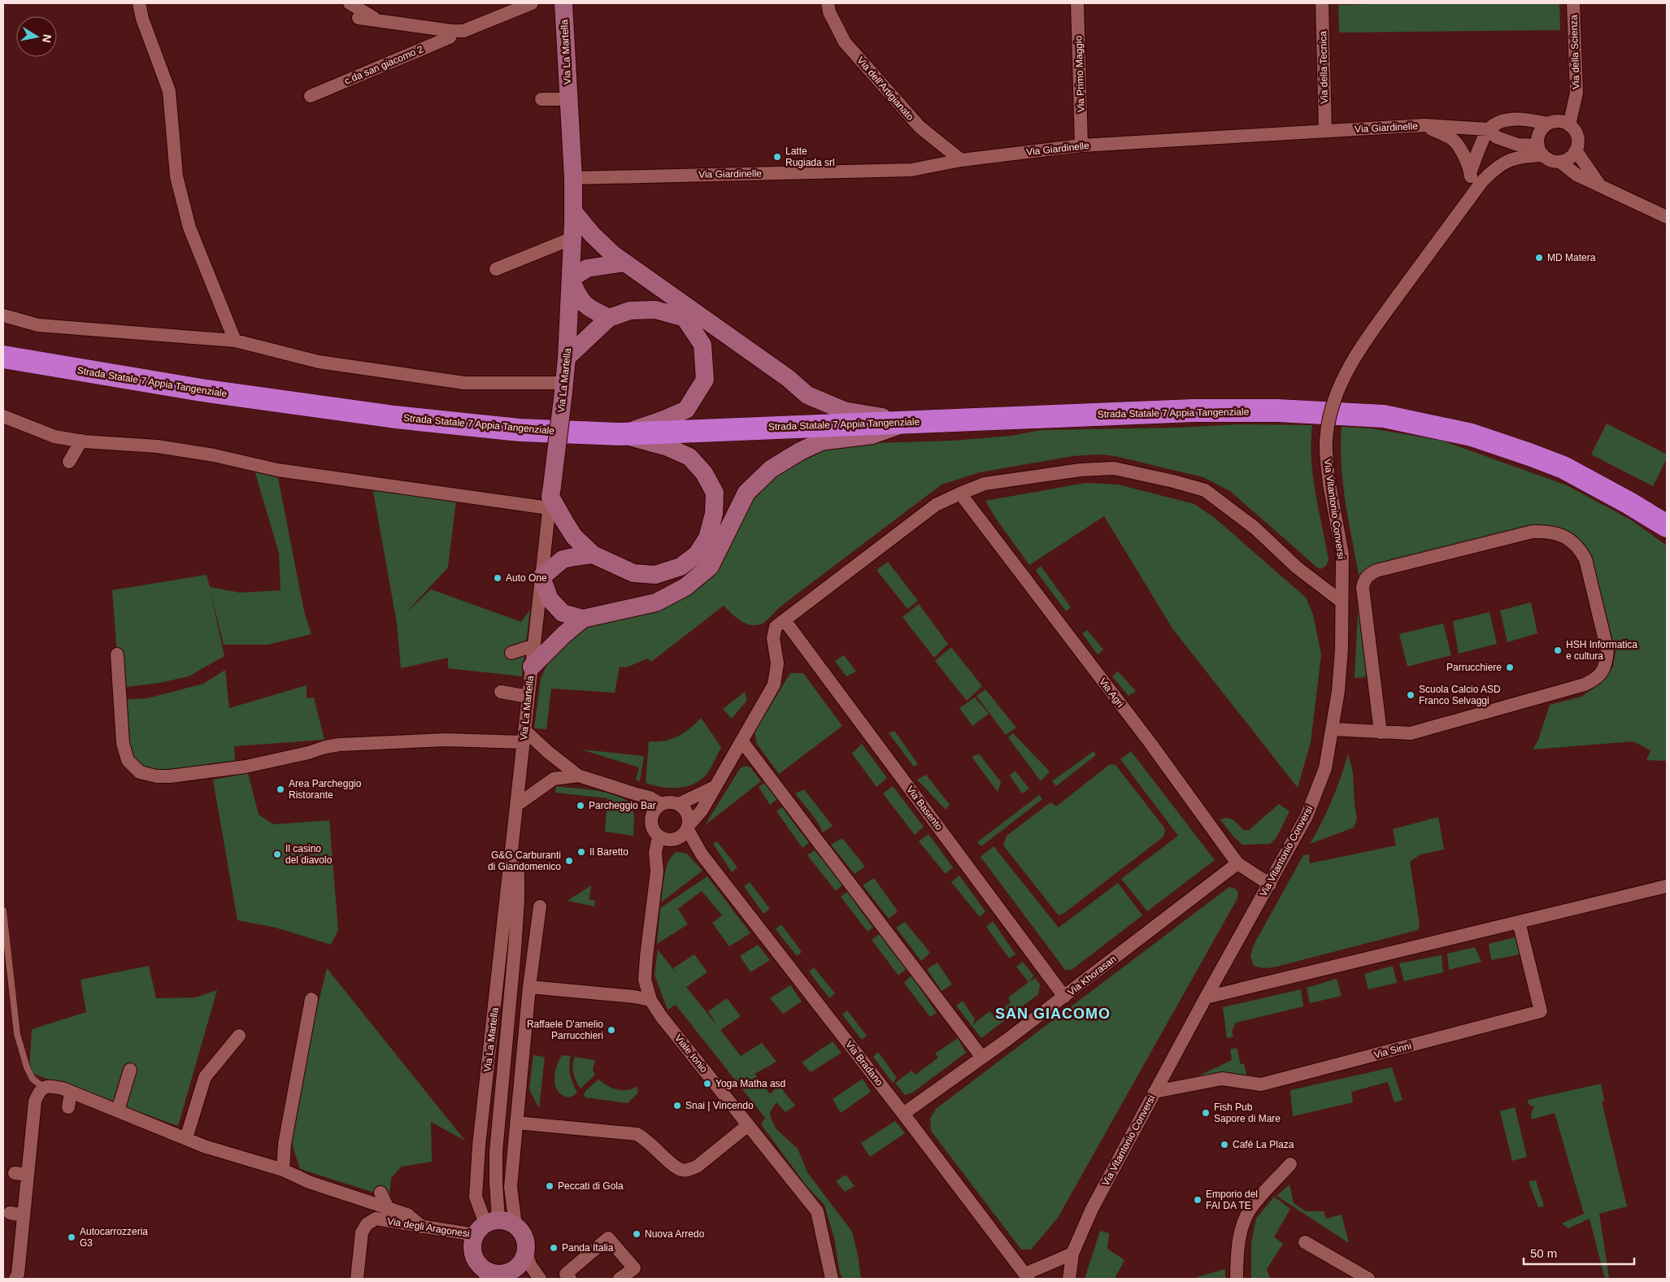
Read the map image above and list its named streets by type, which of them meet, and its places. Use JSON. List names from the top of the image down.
{
  "streets": {
    "highway": ["Strada Statale 7 Appia Tangenziale"],
    "street": [
      "Via La Martella",
      "Via della Scienza",
      "c.da san giacomo 2",
      "Via della Tecnica",
      "Via Primo Maggio",
      "Via dell'Artigianato",
      "Via Giardinelle",
      "Via Vitantonio Conversi",
      "Via Agri",
      "Via Basento",
      "Via Khorasan",
      "Via Sinni",
      "Viale Ionio",
      "Via Bradano",
      "Via degli Aragonesi"
    ]
  },
  "crossings": [
    ["Via La Martella", "Via Giardinelle"],
    ["Via La Martella", "Via degli Aragonesi"],
    ["Via della Scienza", "Via Giardinelle"],
    ["Via della Scienza", "Via Vitantonio Conversi"],
    ["Via della Tecnica", "Via Giardinelle"],
    ["Via Primo Maggio", "Via Giardinelle"],
    ["Via dell'Artigianato", "Via Giardinelle"],
    ["Via Giardinelle", "Via Vitantonio Conversi"],
    ["Via Vitantonio Conversi", "Via Agri"],
    ["Via Vitantonio Conversi", "Via Sinni"],
    ["Via Agri", "Via Khorasan"],
    ["Via Basento", "Via Khorasan"],
    ["Via Khorasan", "Via Bradano"],
    ["Viale Ionio", "Via Bradano"]
  ],
  "districts": ["SAN GIACOMO"],
  "places": [
    "Latte Rugiada srl",
    "MD Matera",
    "Auto One",
    "HSH Informatica e cultura",
    "Parrucchiere",
    "Scuola Calcio ASD Franco Selvaggi",
    "Area Parcheggio Ristorante",
    "Parcheggio Bar",
    "Il Baretto",
    "Il casino del diavolo",
    "G&G Carburanti di Giandomenico",
    "Raffaele D'amelio Parrucchieri",
    "Yoga Matha asd",
    "Snai | Vincendo",
    "Fish Pub Sapore di Mare",
    "Café La Plaza",
    "Peccati di Gola",
    "Emporio del FAI DA TE",
    "Nuova Arredo",
    "Autocarrozzeria G3",
    "Panda Italia"
  ],
  "scale_bar": "50 m",
  "north": "right"
}
